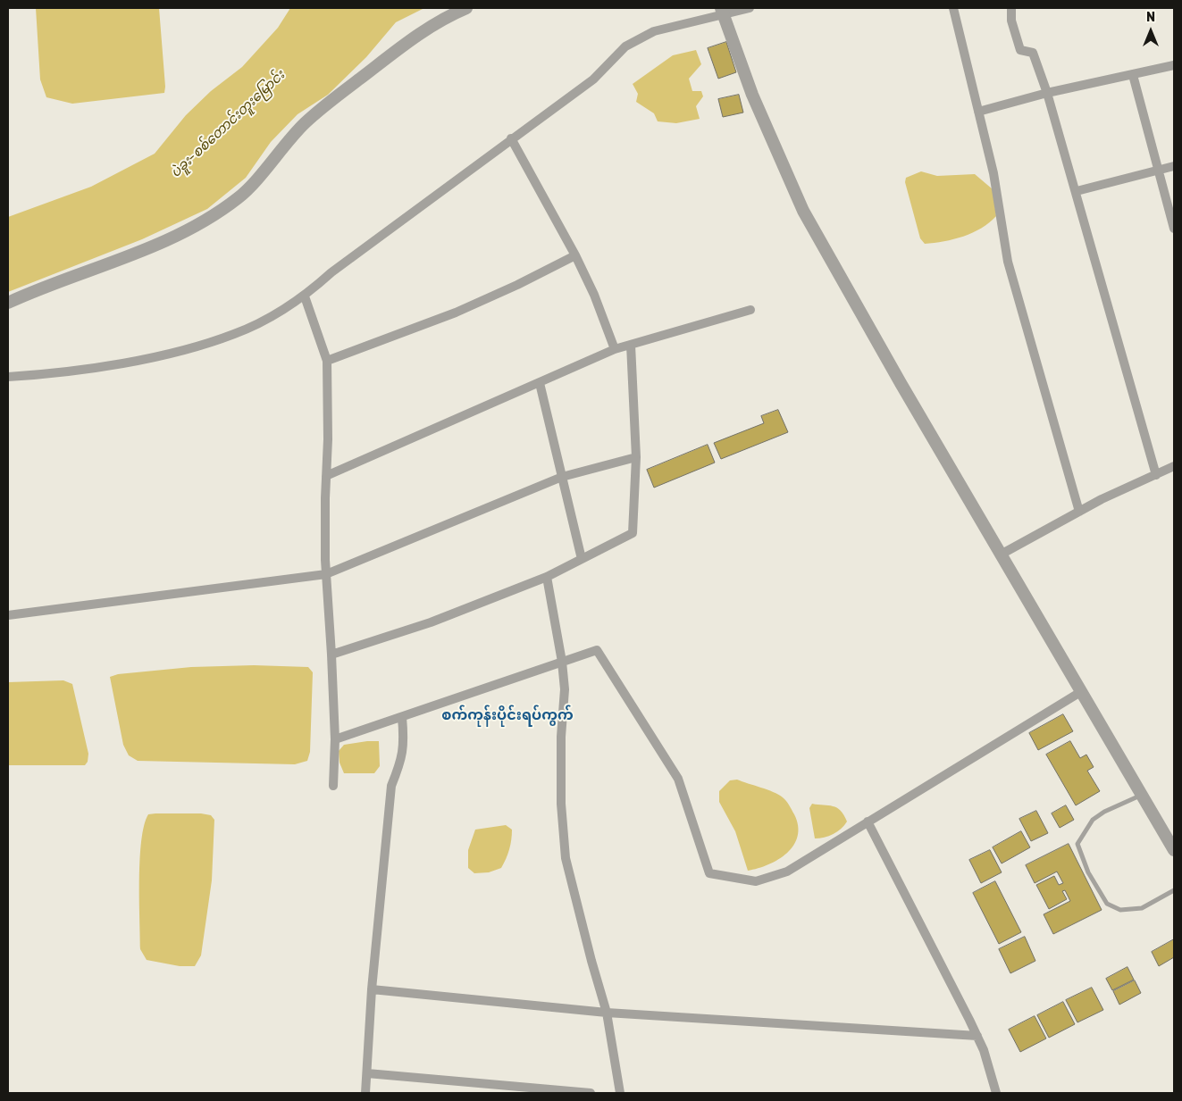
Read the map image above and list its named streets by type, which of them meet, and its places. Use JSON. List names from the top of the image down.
{
  "districts": ["စက်ကုန်းပိုင်းရပ်ကွက်"],
  "water": ["ပဲခူး-စစ်တောင်းတူးမြောင်း"],
  "north": "top"
}
